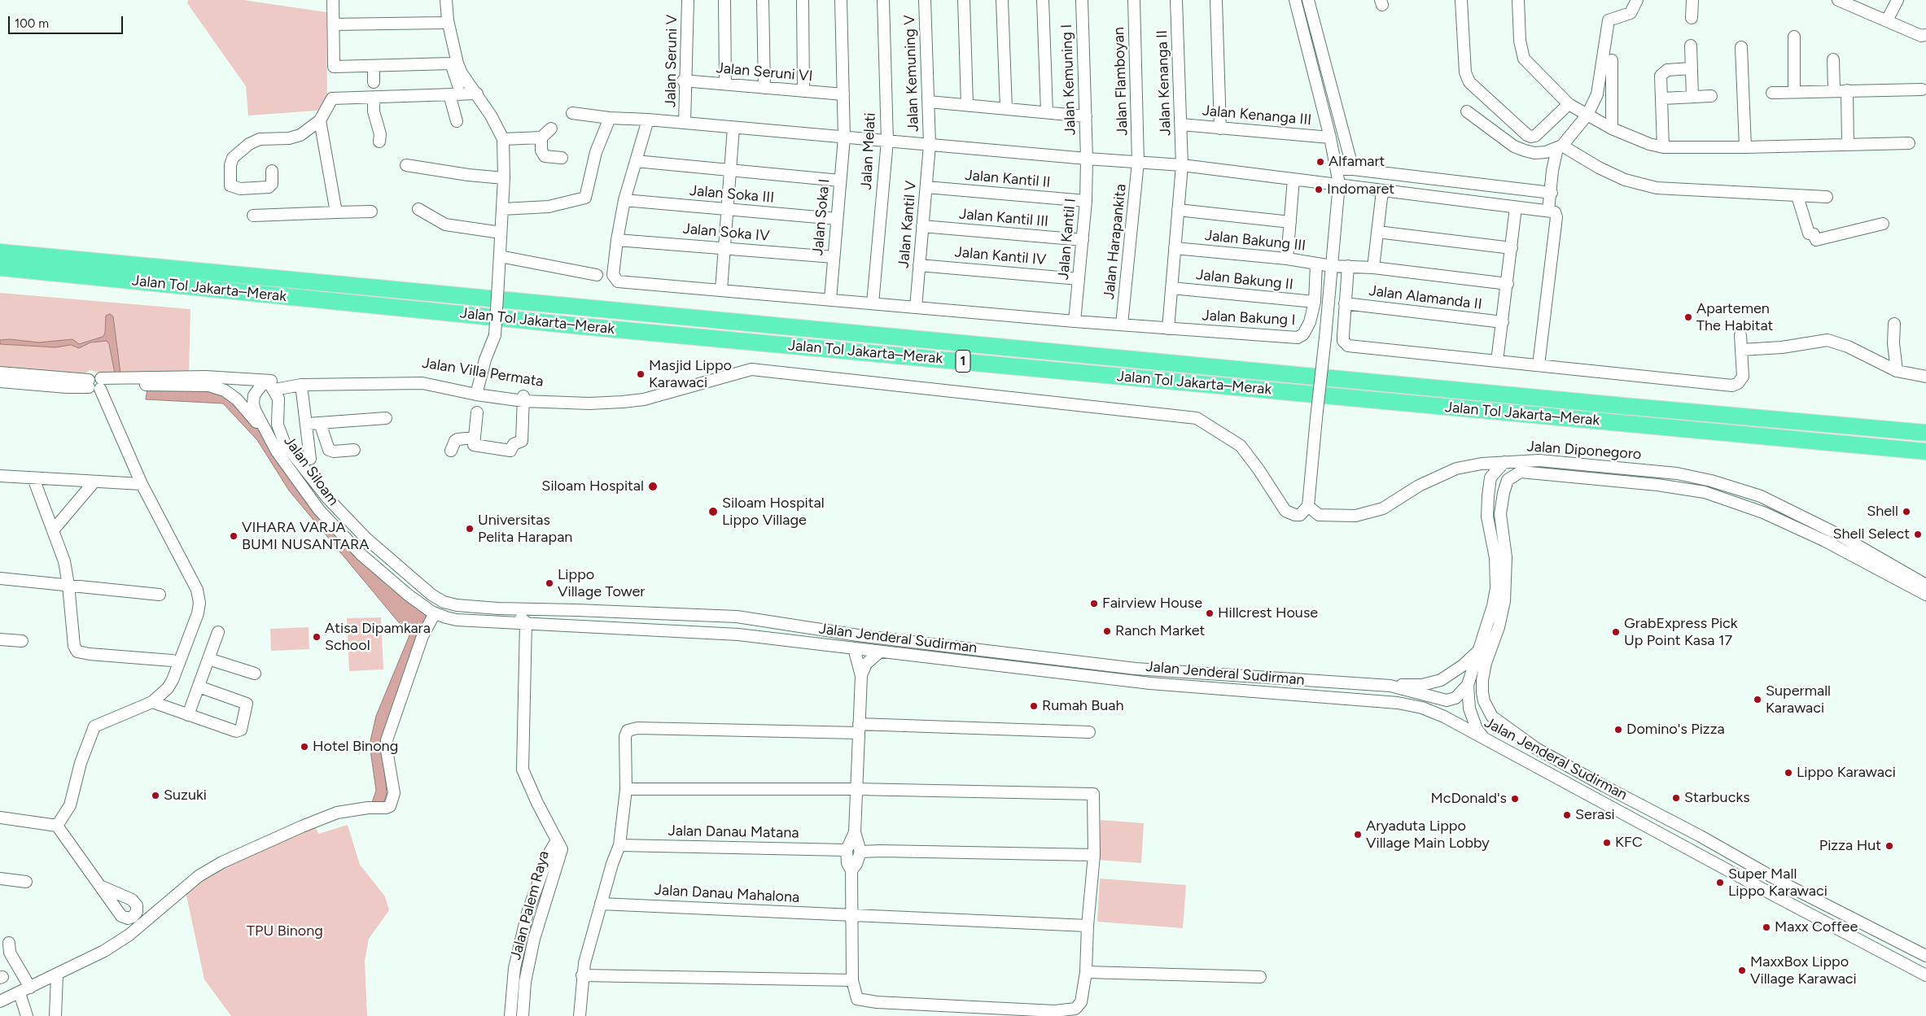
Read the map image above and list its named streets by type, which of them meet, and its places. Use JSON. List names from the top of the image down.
{
  "streets": {
    "highway": ["Jalan Tol Jakarta–Merak", "1"],
    "street": [
      "Jalan Seruni V",
      "Jalan Seruni VI",
      "Jalan Kemuning V",
      "Jalan Kemuning I",
      "Jalan Flamboyan",
      "Jalan Kenanga II",
      "Jalan Kenanga III",
      "Jalan Melati",
      "Jalan Kantil II",
      "Jalan Soka III",
      "Jalan Soka I",
      "Jalan Kantil III",
      "Jalan Kantil V",
      "Jalan Soka IV",
      "Jalan Kantil I",
      "Jalan Bakung III",
      "Jalan Harapankita",
      "Jalan Kantil IV",
      "Jalan Bakung II",
      "Jalan Alamanda II",
      "Jalan Bakung I",
      "Jalan Villa Permata",
      "Jalan Diponegoro",
      "Jalan Siloam",
      "Jalan Jenderal Sudirman",
      "Jalan Danau Matana",
      "Jalan Danau Mahalona",
      "Jalan Palem Raya"
    ]
  },
  "crossings": [
    ["Jalan Seruni V", "Jalan Seruni VI"],
    ["Jalan Seruni VI", "Jalan Soka I"],
    ["Jalan Kemuning V", "Jalan Kantil V"],
    ["Jalan Kemuning I", "Jalan Kantil I"],
    ["Jalan Flamboyan", "Jalan Harapankita"],
    ["Jalan Kenanga II", "Jalan Kenanga III"],
    ["Jalan Melati", "Jalan Bakung I"],
    ["Jalan Kantil II", "Jalan Kantil V"],
    ["Jalan Kantil II", "Jalan Kantil I"],
    ["Jalan Soka III", "Jalan Soka I"],
    ["Jalan Soka I", "Jalan Soka IV"],
    ["Jalan Soka I", "Jalan Bakung I"],
    ["Jalan Kantil III", "Jalan Kantil V"],
    ["Jalan Kantil III", "Jalan Kantil I"],
    ["Jalan Kantil V", "Jalan Kantil IV"],
    ["Jalan Kantil V", "Jalan Bakung I"],
    ["Jalan Soka IV", "Jalan Bakung I"],
    ["Jalan Kantil I", "Jalan Kantil IV"],
    ["Jalan Kantil I", "Jalan Bakung I"],
    ["Jalan Bakung III", "Jalan Bakung I"],
    ["Jalan Harapankita", "Jalan Bakung I"],
    ["Jalan Bakung II", "Jalan Bakung I"],
    ["Jalan Villa Permata", "Jalan Diponegoro"],
    ["Jalan Villa Permata", "Jalan Jenderal Sudirman"],
    ["Jalan Diponegoro", "Jalan Jenderal Sudirman"],
    ["Jalan Siloam", "Jalan Jenderal Sudirman"]
  ],
  "parks": ["TPU Binong"],
  "places": [
    "Alfamart",
    "Indomaret",
    "Apartemen The Habitat",
    "Masjid Lippo Karawaci",
    "Siloam Hospital",
    "Siloam Hospital Lippo Village",
    "Shell",
    "Universitas Pelita Harapan",
    "Shell Select",
    "VIHARA VARJA BUMI NUSANTARA",
    "Lippo Village Tower",
    "Fairview House",
    "Hillcrest House",
    "Ranch Market",
    "GrabExpress Pick Up Point Kasa 17",
    "Atisa Dipamkara School",
    "Supermall Karawaci",
    "Rumah Buah",
    "Domino's Pizza",
    "Hotel Binong",
    "Lippo Karawaci",
    "Suzuki",
    "Starbucks",
    "McDonald's",
    "Serasi",
    "Aryaduta Lippo Village Main Lobby",
    "KFC",
    "Pizza Hut",
    "Super Mall Lippo Karawaci",
    "Maxx Coffee",
    "MaxxBox Lippo Village Karawaci"
  ],
  "scale_bar": "100 m"
}
